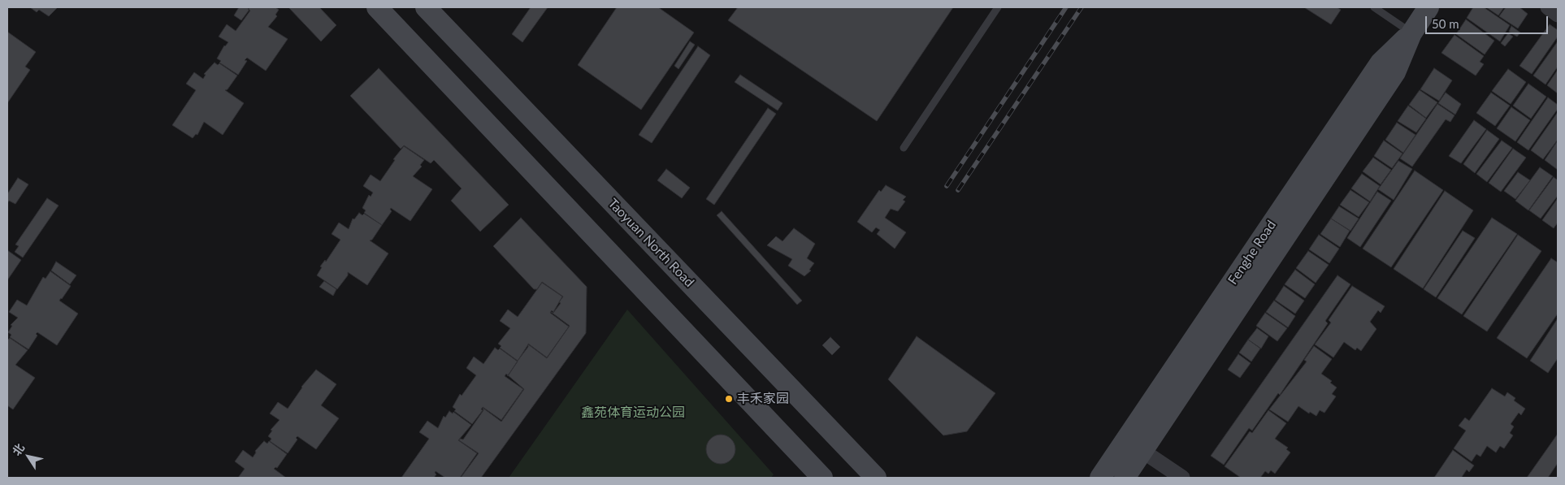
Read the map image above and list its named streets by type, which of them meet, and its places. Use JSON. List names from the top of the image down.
{
  "streets": {
    "main road": ["Taoyuan North Road", "Fenghe Road"]
  },
  "parks": ["鑫苑体育运动公园"],
  "places": ["丰禾家园"],
  "scale_bar": "50 m",
  "north": "top left"
}
